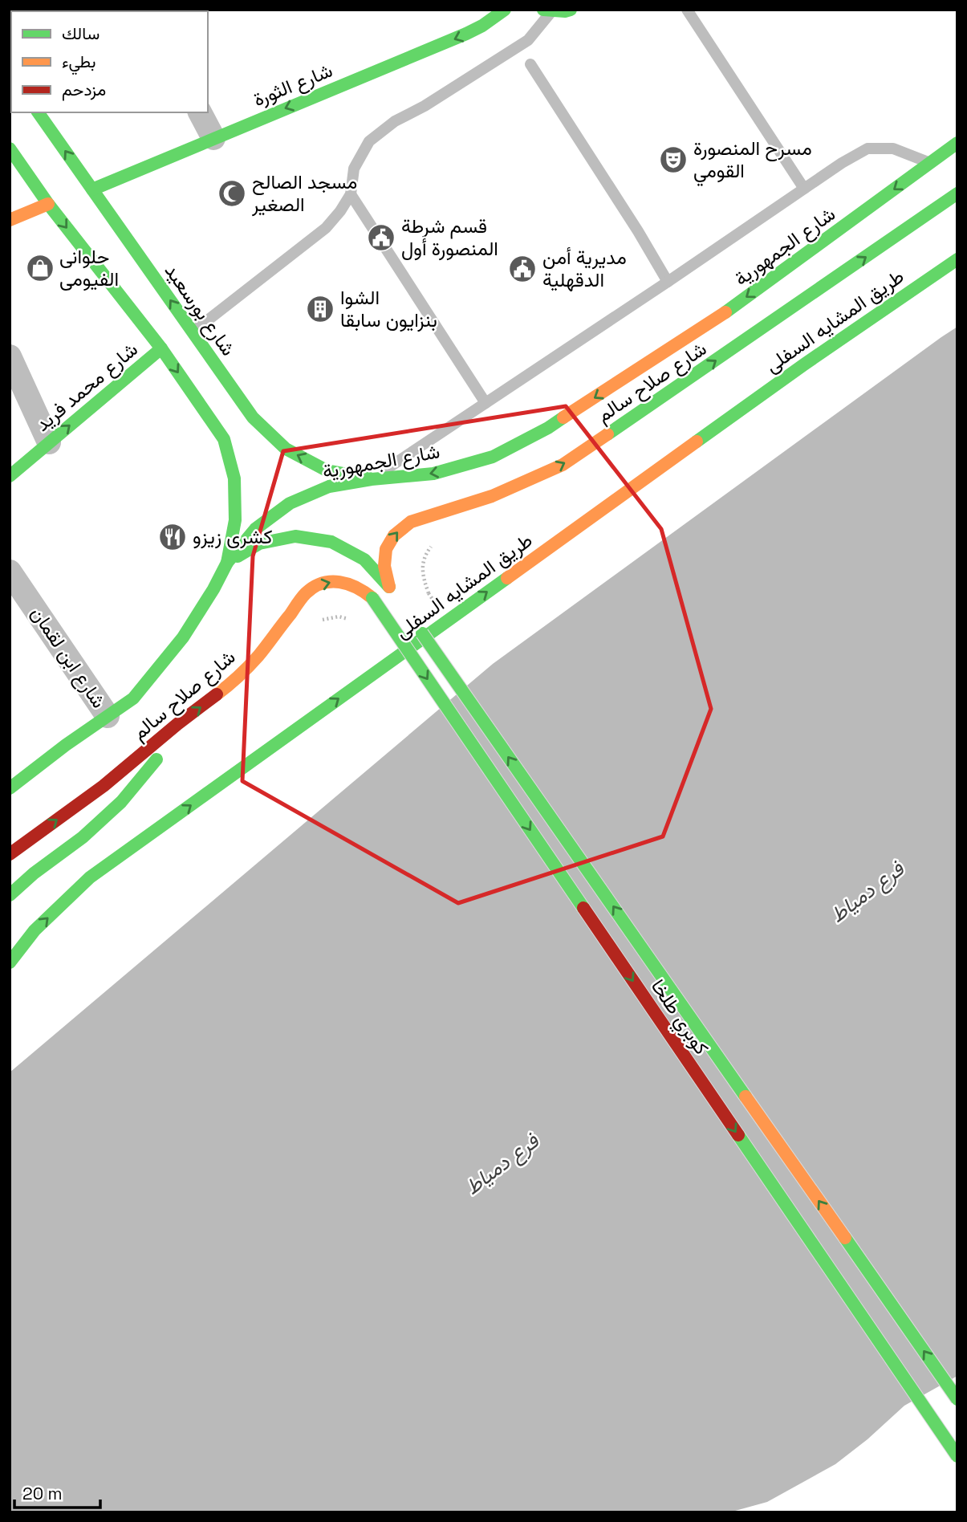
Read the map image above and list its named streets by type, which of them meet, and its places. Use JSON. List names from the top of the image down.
{
  "streets": {
    "main road": [
      "شارع الثورة",
      "شارع الجمهورية",
      "شارع بورسعيد",
      "طريق المشايه السفلى",
      "شارع صلاح سالم",
      "شارع محمد فريد",
      "كوبري طلخا"
    ],
    "street": ["شارع ابن لقمان"]
  },
  "crossings": [
    ["شارع الثورة", "شارع بورسعيد"],
    ["شارع الجمهورية", "شارع بورسعيد"],
    ["شارع الجمهورية", "شارع صلاح سالم"],
    ["شارع الجمهورية", "شارع ابن لقمان"],
    ["شارع صلاح سالم", "كوبري طلخا"]
  ],
  "one_way": [
    "شارع الثورة",
    "شارع الجمهورية",
    "طريق المشايه السفلى",
    "شارع صلاح سالم",
    "شارع محمد فريد"
  ],
  "water": ["فرع دمياط"],
  "places": {
    "theatre": ["مسرح المنصورة القومي"],
    "mosque": ["مسجد الصالح الصغير"],
    "public building": ["قسم شرطة المنصورة أول", "مديرية أمن الدقهلية"],
    "shop": ["حلوانى الفيومى"],
    "building": ["الشوا بنزايون سابقا"],
    "restaurant": ["كشرى زيزو"]
  },
  "legend": ["سالك", "بطيء", "مزدحم"],
  "scale_bar": "20 m"
}
